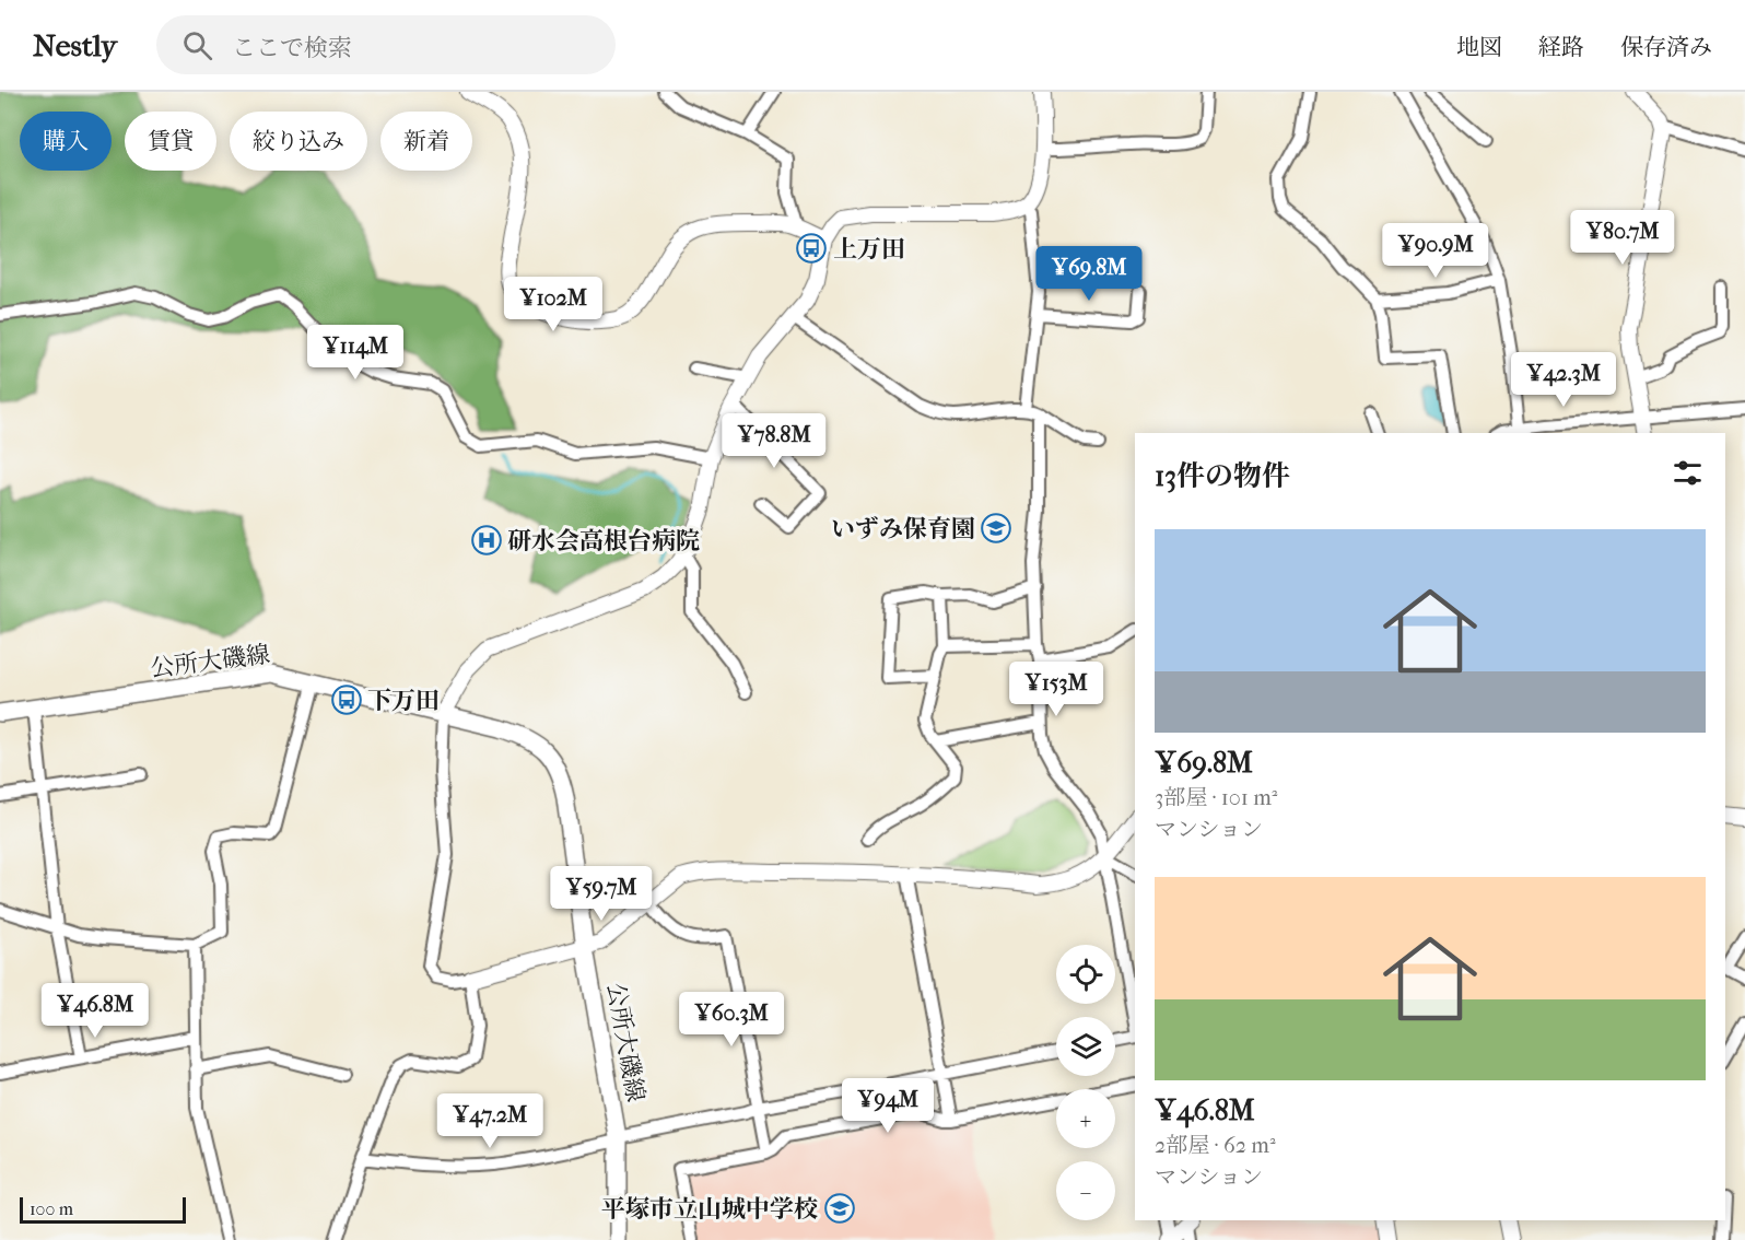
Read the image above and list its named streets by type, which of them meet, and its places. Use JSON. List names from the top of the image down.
{
  "streets": {
    "main road": ["公所大磯線"]
  },
  "places": {
    "bus stop": ["上万田", "下万田"],
    "school or university": ["いずみ保育園", "平塚市立山城中学校"],
    "hospital": ["研水会高根台病院"]
  },
  "scale_bar": "100 m",
  "page": {
    "header": "Nestly",
    "search": "ここで検索",
    "nav": ["地図", "経路", "保存済み"],
    "chip": [
      "購入",
      "賃貸",
      "絞り込み",
      "新着"
    ],
    "price": [
      "¥80.7M",
      "¥90.9M",
      "¥69.8M",
      "¥102M",
      "¥114M",
      "¥42.3M",
      "¥78.8M",
      "¥153M",
      "¥59.7M",
      "¥46.8M",
      "¥60.3M",
      "¥94M",
      "¥47.2M"
    ],
    "heading": "13件の物件",
    "list": [
      {
        "name": "¥69.8M",
        "note": "3部屋 · 101 m² · マンション"
      },
      {
        "name": "¥46.8M",
        "note": "2部屋 · 62 m² · マンション"
      }
    ],
    "map_buttons": ["+", "−"],
    "scale": "100 m"
  }
}
